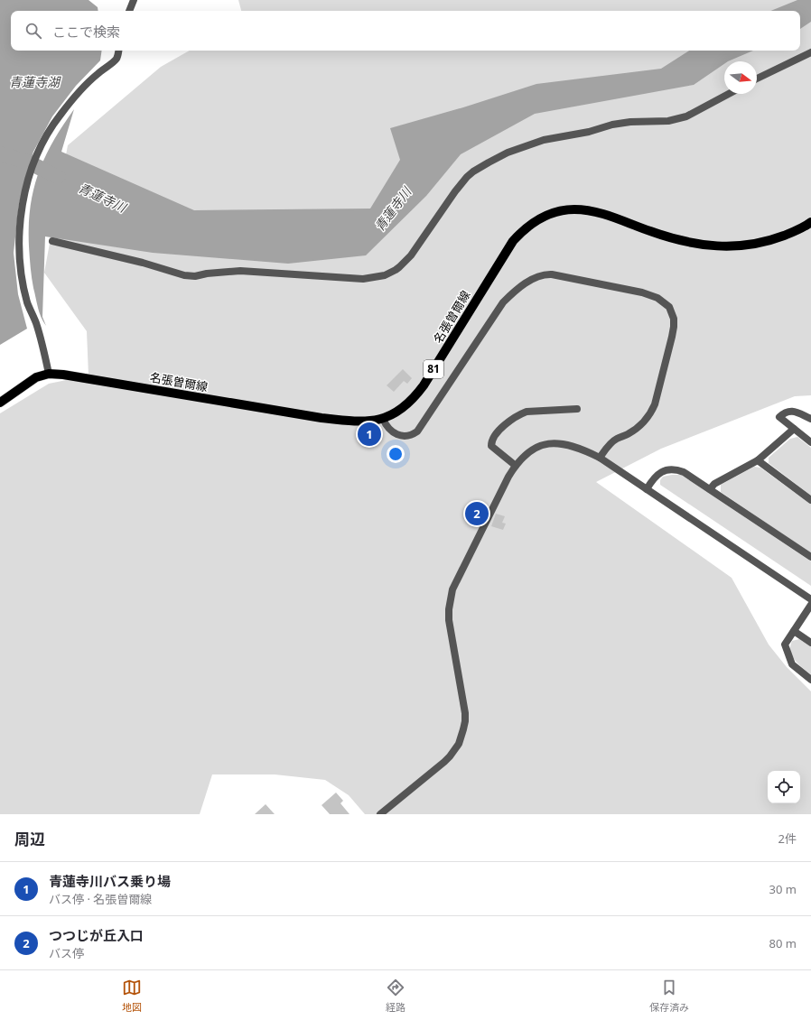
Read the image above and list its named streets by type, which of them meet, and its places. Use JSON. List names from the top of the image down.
{
  "streets": {
    "main road": ["名張曽爾線", "81"]
  },
  "water": ["青蓮寺湖", "青蓮寺川"],
  "north": "right",
  "page": {
    "search": "ここで検索",
    "pins": ["1", "2"],
    "heading": ["周辺", "2件"],
    "list": [
      {
        "mark": "1",
        "name": "青蓮寺川バス乗り場",
        "note": "バス停 · 名張曽爾線",
        "value": "30 m"
      },
      {
        "mark": "2",
        "name": "つつじが丘入口",
        "note": "バス停",
        "value": "80 m"
      }
    ],
    "nav": ["地図", "経路", "保存済み"]
  }
}
